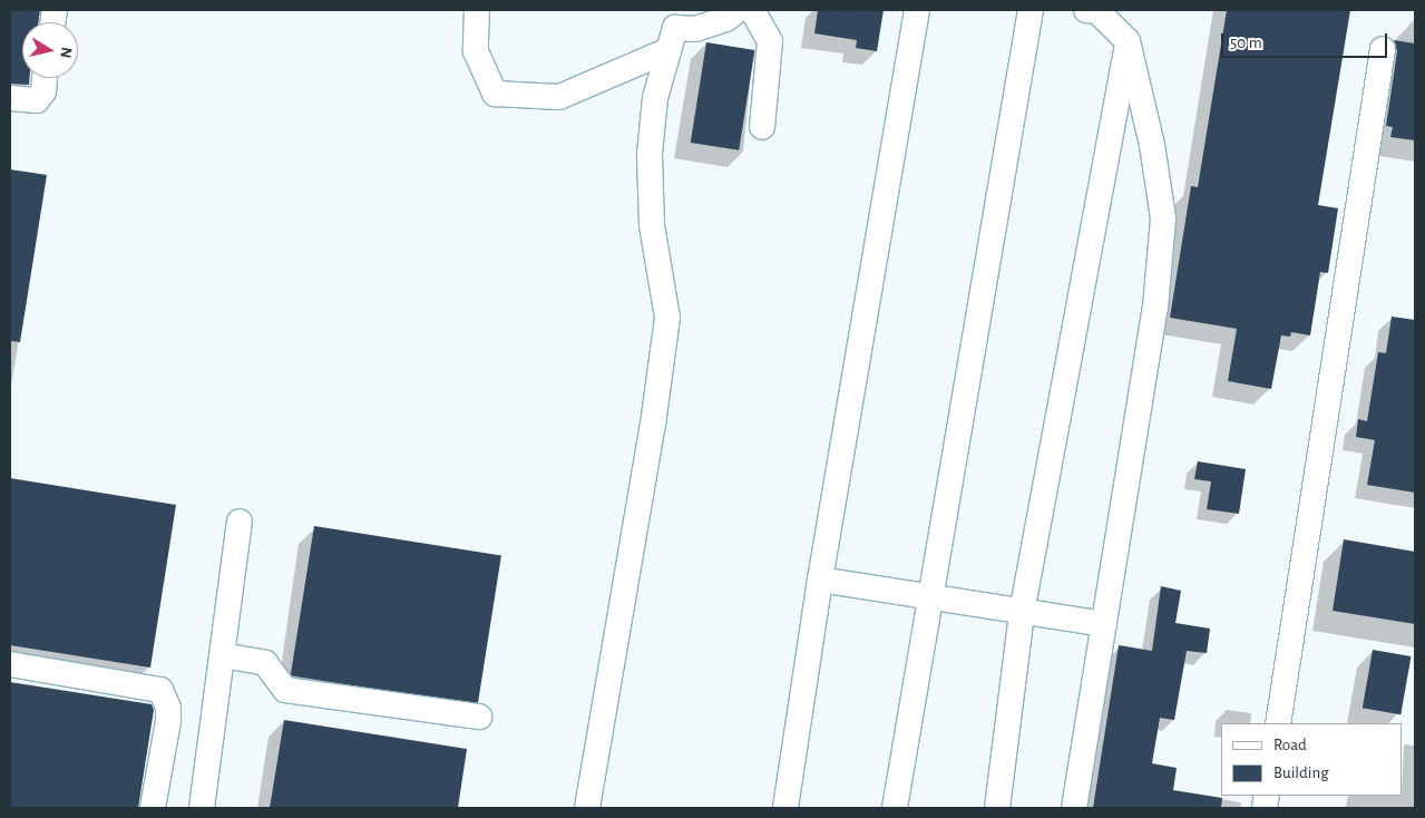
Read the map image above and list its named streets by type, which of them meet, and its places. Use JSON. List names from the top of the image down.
{
  "legend": ["Road", "Building"],
  "scale_bar": "50 m",
  "north": "right"
}
